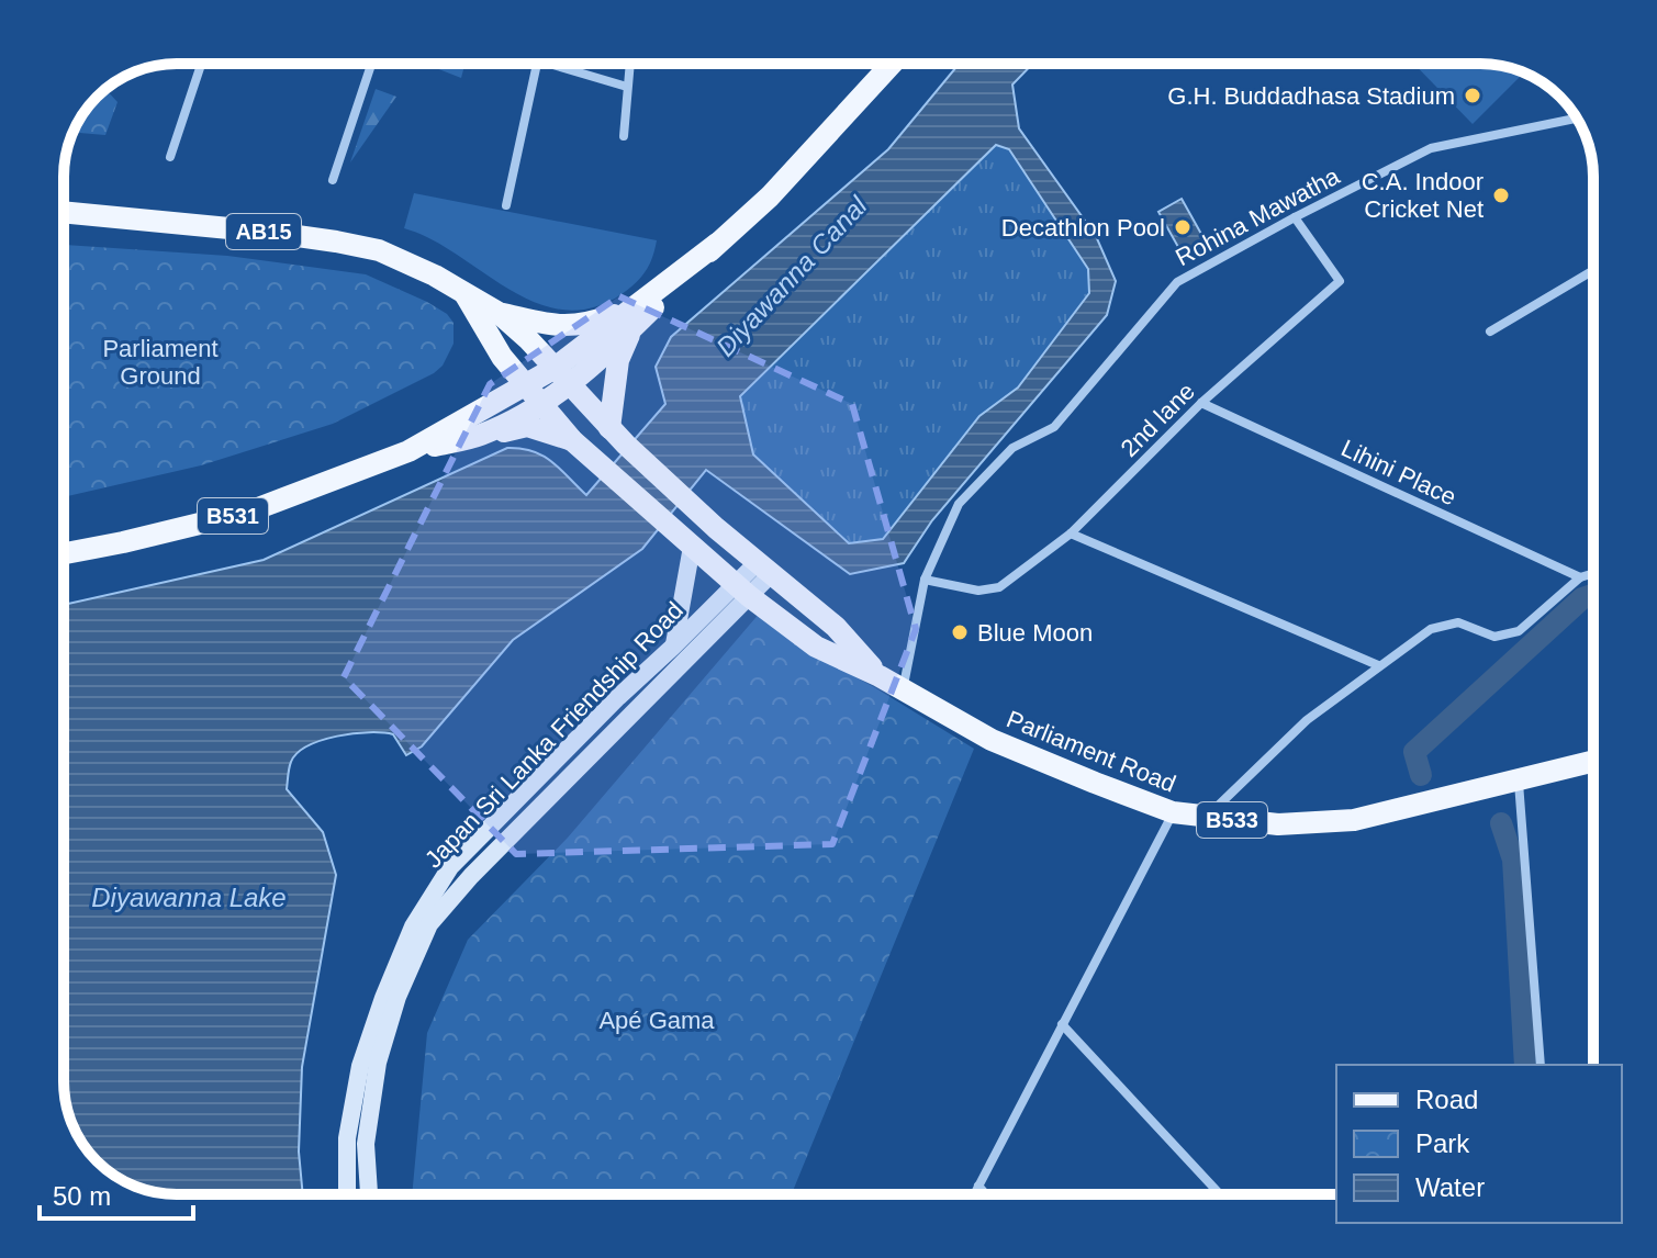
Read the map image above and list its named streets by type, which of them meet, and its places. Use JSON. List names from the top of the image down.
{
  "streets": {
    "main road": [
      "AB15",
      "B531",
      "Japan Sri Lanka Friendship Road",
      "Parliament Road",
      "B533"
    ],
    "street": ["Rohina Mawatha", "2nd lane", "Lihini Place"]
  },
  "crossings": [
    ["Rohina Mawatha", "2nd lane"],
    ["Rohina Mawatha", "Parliament Road"],
    ["2nd lane", "Lihini Place"],
    ["B531", "Parliament Road"],
    ["Japan Sri Lanka Friendship Road", "Parliament Road"]
  ],
  "water": ["Diyawanna Canal", "Diyawanna Lake"],
  "parks": ["Parliament Ground", "Apé Gama"],
  "places": [
    "G.H. Buddadhasa Stadium",
    "C.A. Indoor Cricket Net",
    "Decathlon Pool",
    "Blue Moon"
  ],
  "legend": ["Road", "Park", "Water"],
  "scale_bar": "50 m"
}
